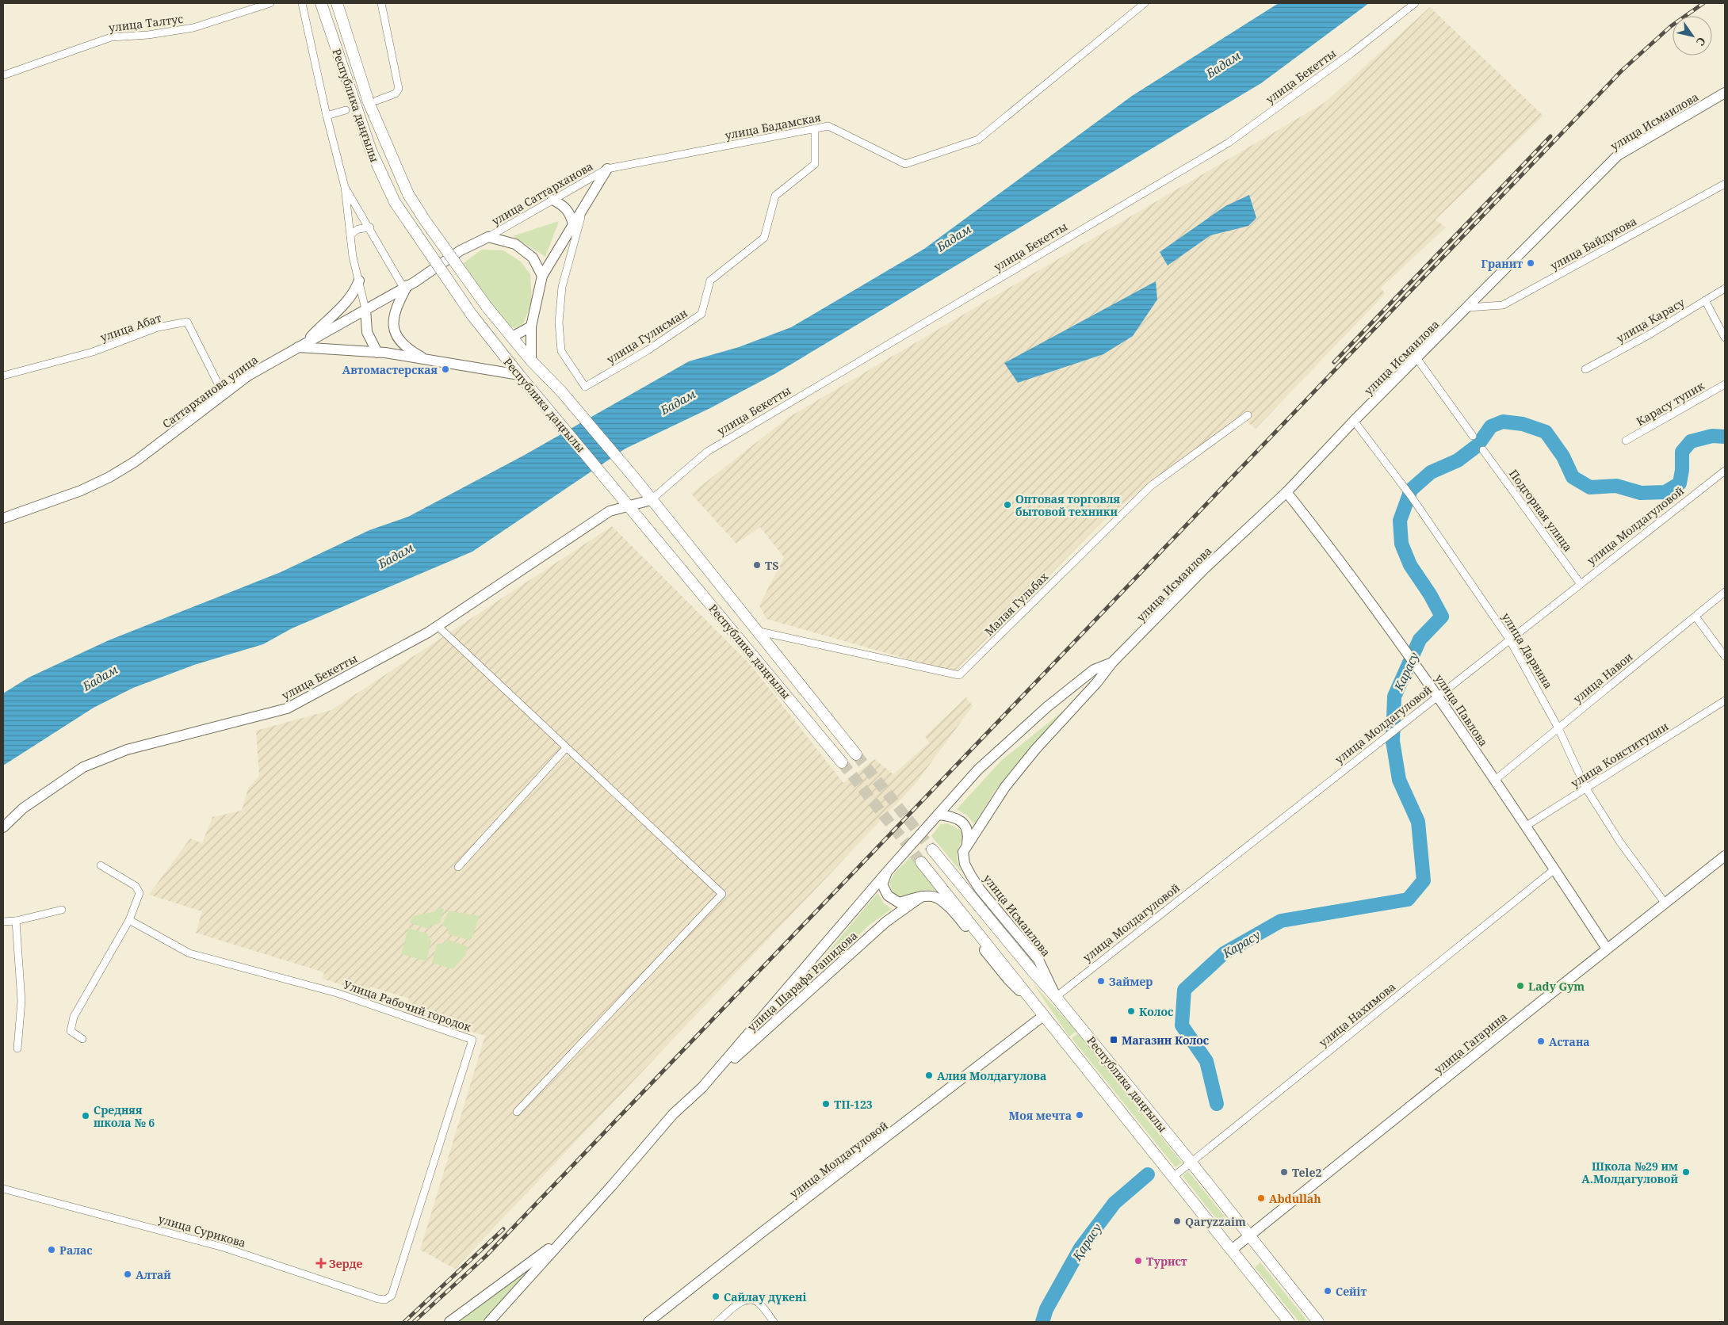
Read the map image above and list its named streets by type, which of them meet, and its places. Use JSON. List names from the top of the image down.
{
  "streets": {
    "main road": [
      "улица Бекетты",
      "Республика даңғылы",
      "улица Исмаилова",
      "Саттарханова улица",
      "улица Молдагуловой",
      "улица Павлова",
      "улица Шарафа Рашидова",
      "улица Гагарина"
    ],
    "street": [
      "улица Талтус",
      "улица Бадамская",
      "улица Саттарханова",
      "улица Байдукова",
      "улица Карасу",
      "улица Абат",
      "улица Гулисман",
      "Карасу тупик",
      "Подгорная улица",
      "Малая Гульбах",
      "улица Дарвина",
      "улица Навои",
      "улица Конституции",
      "Улица Рабочий городок",
      "улица Нахимова",
      "улица Сурикова"
    ]
  },
  "crossings": [
    ["улица Бекетты", "Республика даңғылы"],
    ["Республика даңғылы", "улица Исмаилова"],
    ["Республика даңғылы", "улица Молдагуловой"],
    ["Республика даңғылы", "Малая Гульбах"],
    ["Республика даңғылы", "улица Нахимова"],
    ["Республика даңғылы", "улица Гагарина"],
    ["улица Исмаилова", "улица Байдукова"],
    ["улица Исмаилова", "улица Молдагуловой"],
    ["улица Исмаилова", "улица Дарвина"],
    ["улица Исмаилова", "улица Павлова"],
    ["улица Исмаилова", "улица Шарафа Рашидова"],
    ["улица Бадамская", "улица Саттарханова"],
    ["улица Бадамская", "улица Гулисман"],
    ["улица Саттарханова", "Саттарханова улица"],
    ["улица Абат", "Саттарханова улица"],
    ["Подгорная улица", "улица Молдагуловой"],
    ["улица Молдагуловой", "улица Дарвина"],
    ["улица Молдагуловой", "улица Павлова"],
    ["улица Дарвина", "улица Навои"],
    ["улица Дарвина", "улица Конституции"],
    ["улица Дарвина", "улица Гагарина"],
    ["улица Навои", "улица Павлова"],
    ["улица Павлова", "улица Конституции"],
    ["улица Павлова", "улица Нахимова"],
    ["улица Павлова", "улица Гагарина"],
    ["Улица Рабочий городок", "улица Сурикова"]
  ],
  "water": ["Бадам", "Карасу", "Қарасу"],
  "places": {
    "other": [
      "Гранит",
      "Автомастерская",
      "Оптовая торговля бытовой техники",
      "TS",
      "Займер",
      "Lady Gym",
      "Колос",
      "Астана",
      "Алия Молдагулова",
      "ТП-123",
      "Моя мечта",
      "Средняя школа № 6",
      "Tele2",
      "Школа №29 им А.Молдагуловой",
      "Аbdullah",
      "Qaryzzaim",
      "Ралас",
      "Турист",
      "Алтай",
      "Сейіт",
      "Сайлау дүкені"
    ],
    "transit": ["Магазин Колос"],
    "health": ["Зерде"]
  },
  "north": "bottom right"
}
